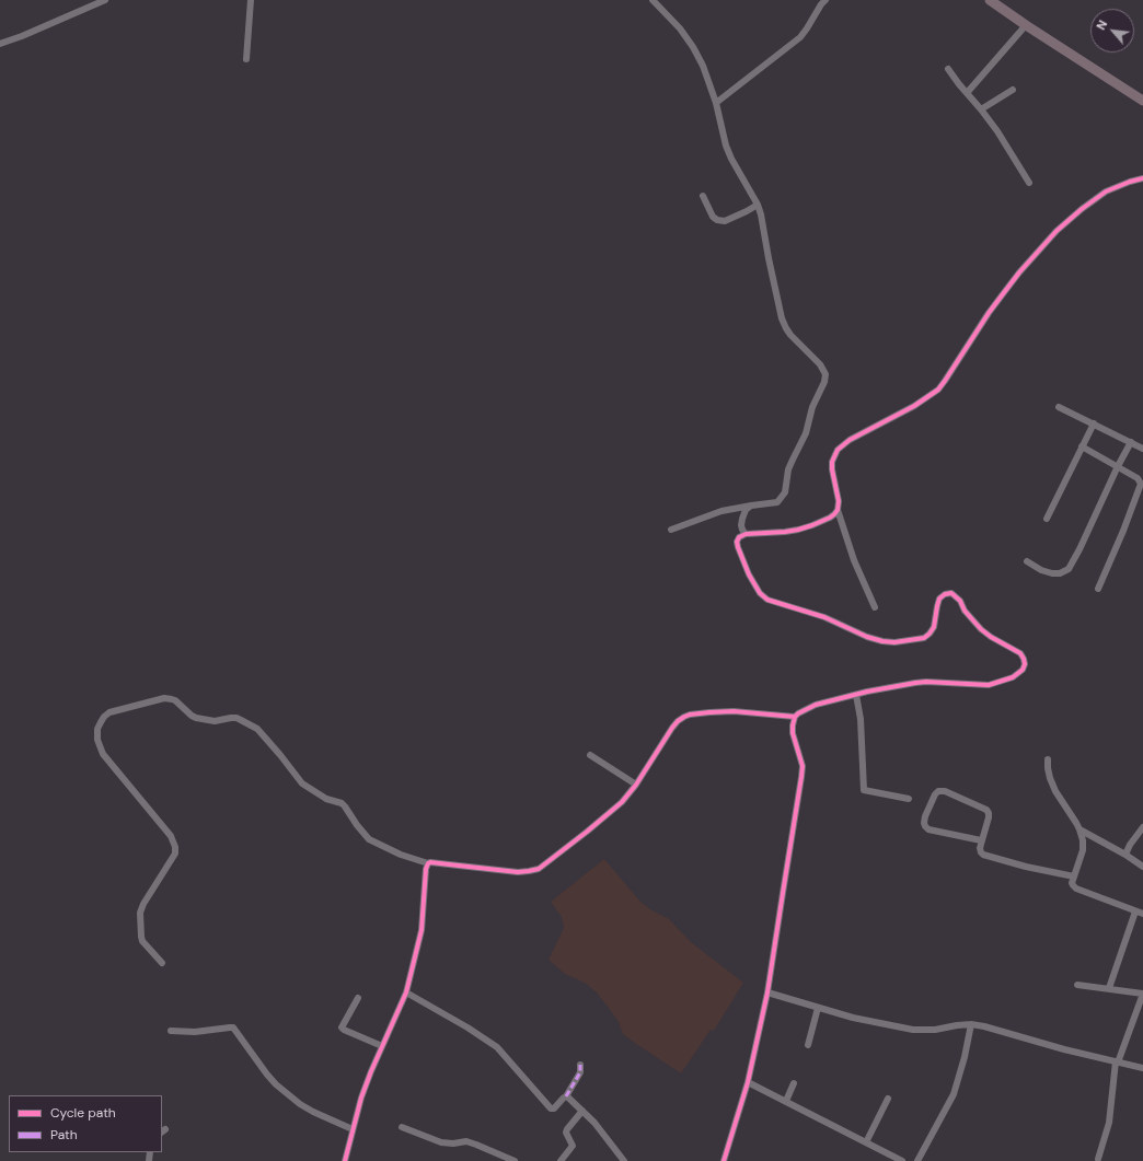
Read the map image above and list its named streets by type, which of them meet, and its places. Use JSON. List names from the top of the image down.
{
  "legend": ["Cycle path", "Path"],
  "north": "top left"
}
